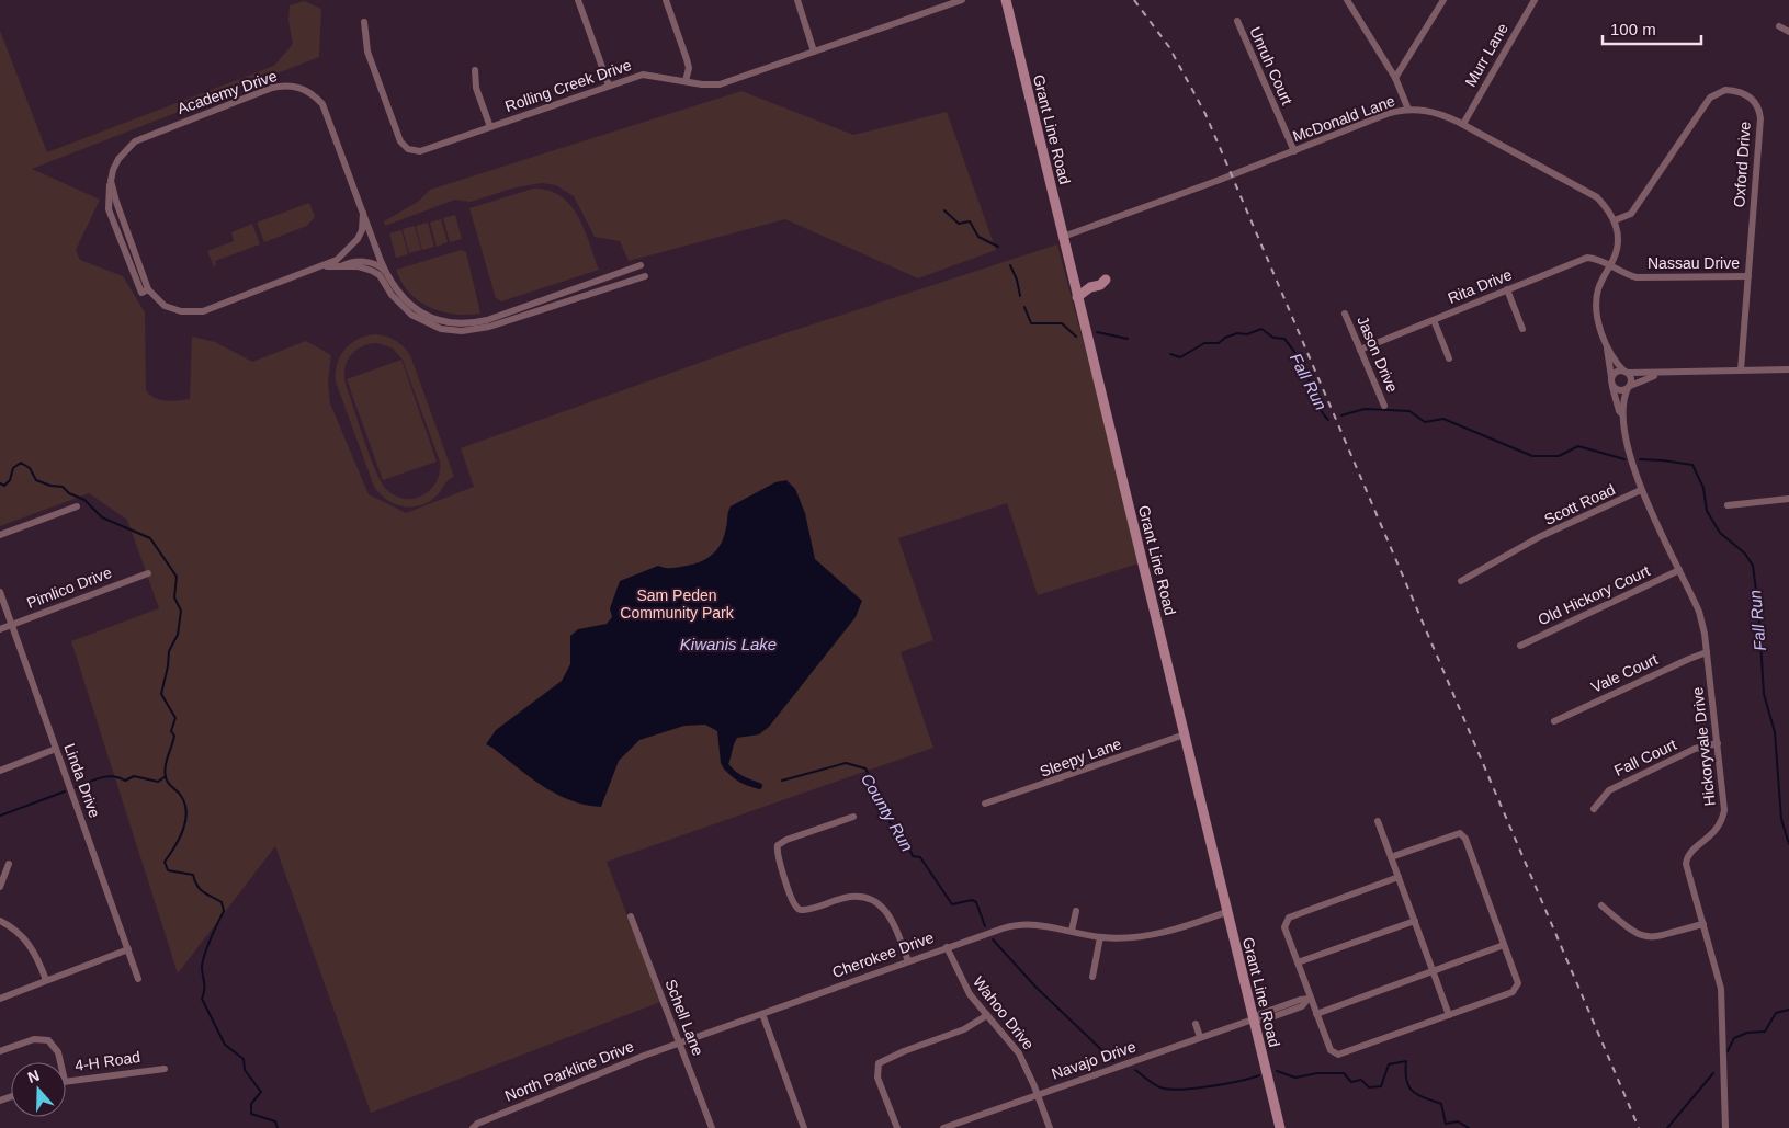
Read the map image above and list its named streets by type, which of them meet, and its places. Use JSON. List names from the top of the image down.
{
  "streets": {
    "main road": ["Grant Line Road"],
    "street": [
      "Murr Lane",
      "Unruh Court",
      "Rolling Creek Drive",
      "Academy Drive",
      "McDonald Lane",
      "Oxford Drive",
      "Nassau Drive",
      "Rita Drive",
      "Jason Drive",
      "Scott Road",
      "Pimlico Drive",
      "Old Hickory Court",
      "Vale Court",
      "Hickoryvale Drive",
      "Sleepy Lane",
      "Fall Court",
      "Linda Drive",
      "Cherokee Drive",
      "Wahoo Drive",
      "Schell Lane",
      "Navajo Drive",
      "4-H Road",
      "North Parkline Drive"
    ]
  },
  "crossings": [
    ["Murr Lane", "McDonald Lane"],
    ["Unruh Court", "McDonald Lane"],
    ["McDonald Lane", "Grant Line Road"],
    ["McDonald Lane", "Oxford Drive"],
    ["Grant Line Road", "Sleepy Lane"],
    ["Grant Line Road", "Cherokee Drive"],
    ["Grant Line Road", "Navajo Drive"],
    ["Oxford Drive", "Nassau Drive"],
    ["Nassau Drive", "Rita Drive"],
    ["Rita Drive", "Jason Drive"],
    ["Scott Road", "Hickoryvale Drive"],
    ["Pimlico Drive", "Linda Drive"],
    ["Old Hickory Court", "Hickoryvale Drive"],
    ["Vale Court", "Hickoryvale Drive"],
    ["Hickoryvale Drive", "Fall Court"],
    ["Cherokee Drive", "Wahoo Drive"],
    ["Cherokee Drive", "Schell Lane"],
    ["Cherokee Drive", "North Parkline Drive"],
    ["Wahoo Drive", "Navajo Drive"],
    ["Schell Lane", "North Parkline Drive"]
  ],
  "water": ["Fall Run", "Kiwanis Lake", "County Run"],
  "parks": ["Sam Peden Community Park"],
  "scale_bar": "100 m",
  "north": "top"
}
